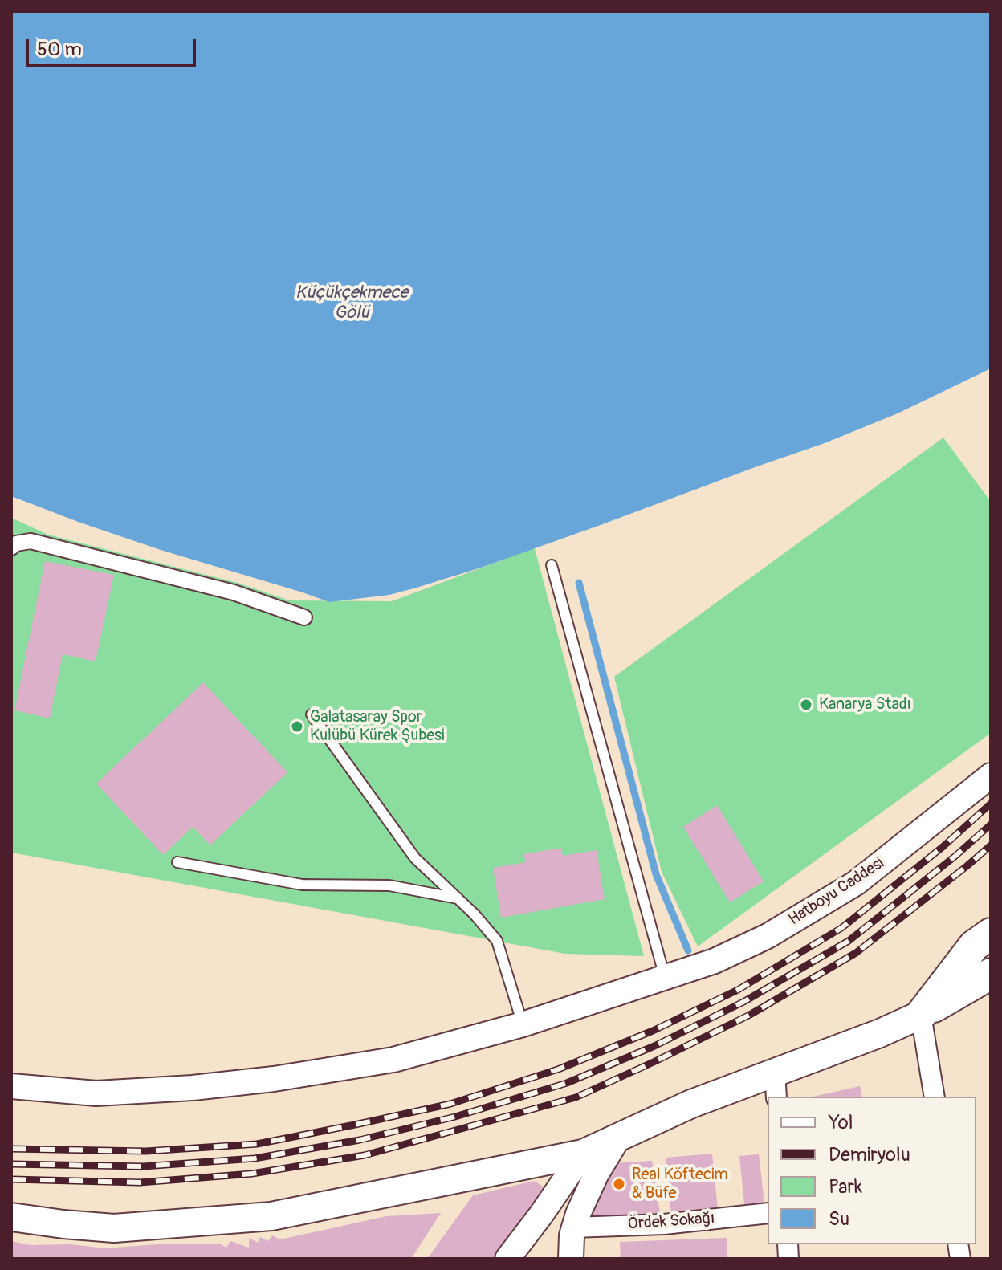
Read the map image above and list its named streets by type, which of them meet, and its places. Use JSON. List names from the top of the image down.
{
  "streets": {
    "street": ["Hatboyu Caddesi", "Ördek Sokağı"]
  },
  "water": ["Küçükçekmece Gölü"],
  "places": ["Kanarya Stadı", "Galatasaray Spor Kulübü Kürek Şubesi", "Real Köftecim & Büfe"],
  "legend": [
    "Yol",
    "Demiryolu",
    "Park",
    "Su"
  ],
  "scale_bar": "50 m"
}
